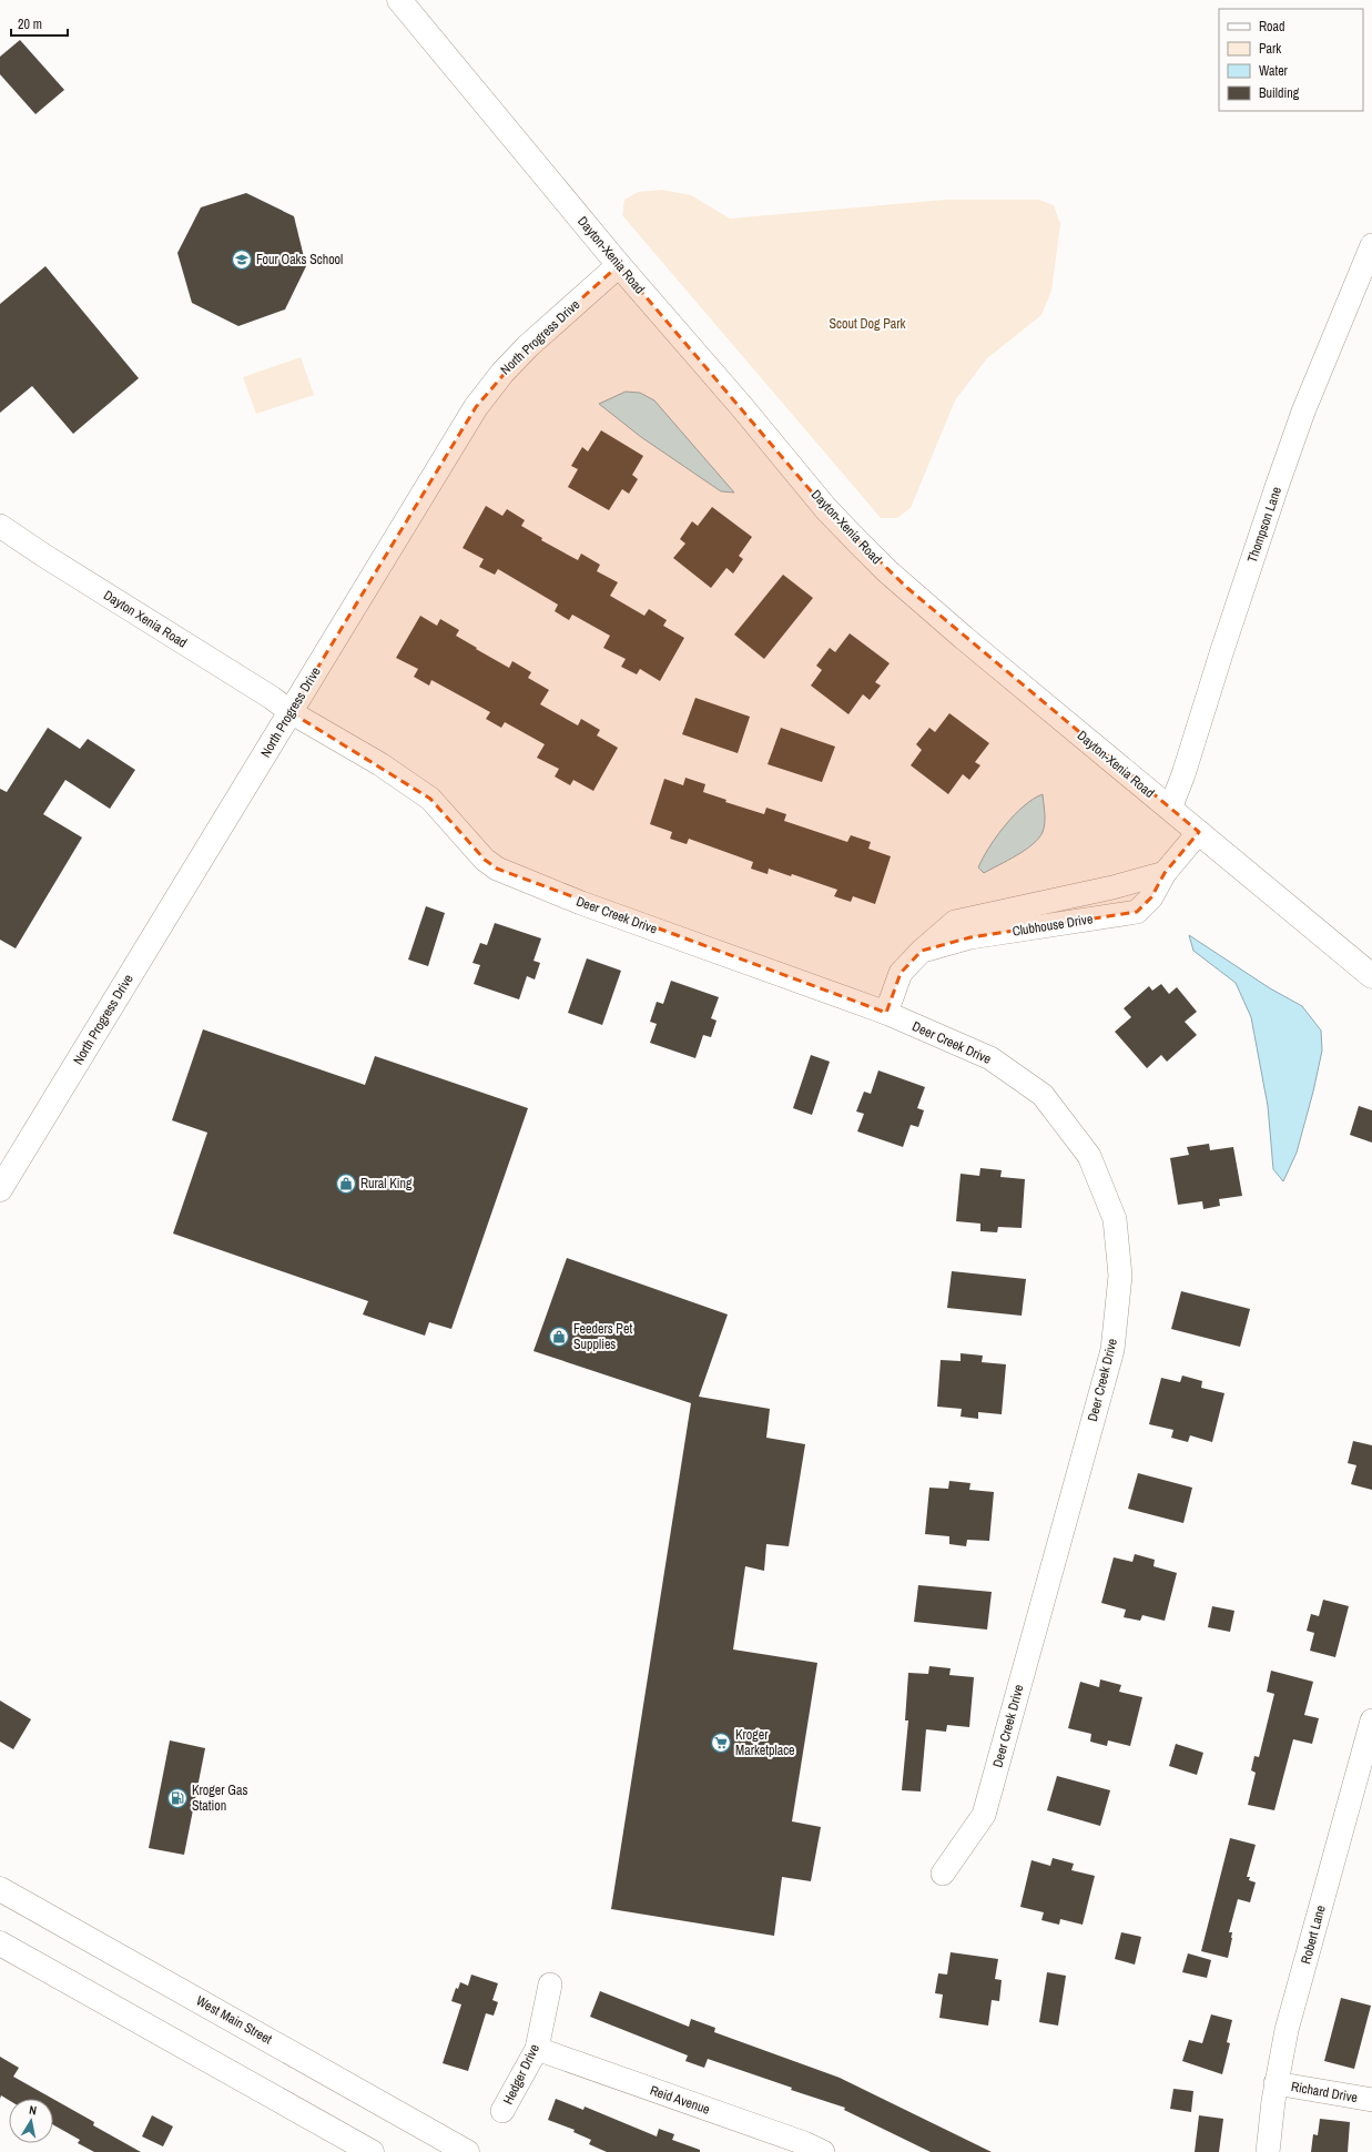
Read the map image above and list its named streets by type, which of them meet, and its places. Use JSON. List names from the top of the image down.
{
  "streets": {
    "main road": ["Dayton-Xenia Road", "North Progress Drive", "West Main Street"],
    "street": [
      "Thompson Lane",
      "Dayton Xenia Road",
      "Deer Creek Drive",
      "Clubhouse Drive",
      "Robert Lane",
      "Hedger Drive",
      "Richard Drive",
      "Reid Avenue"
    ]
  },
  "crossings": [
    ["Dayton-Xenia Road", "North Progress Drive"],
    ["Dayton-Xenia Road", "Thompson Lane"],
    ["Dayton-Xenia Road", "Clubhouse Drive"],
    ["North Progress Drive", "Dayton Xenia Road"],
    ["North Progress Drive", "Deer Creek Drive"],
    ["Dayton Xenia Road", "Deer Creek Drive"],
    ["Deer Creek Drive", "Clubhouse Drive"],
    ["Robert Lane", "Richard Drive"],
    ["Hedger Drive", "Reid Avenue"]
  ],
  "parks": ["Scout Dog Park"],
  "places": {
    "school or university": ["Four Oaks School"],
    "shop": ["Rural King", "Feeders Pet Supplies"],
    "supermarket": ["Kroger Marketplace"],
    "fuel station": ["Kroger Gas Station"]
  },
  "legend": [
    "Road",
    "Park",
    "Water",
    "Building"
  ],
  "scale_bar": "20 m",
  "north": "top"
}
